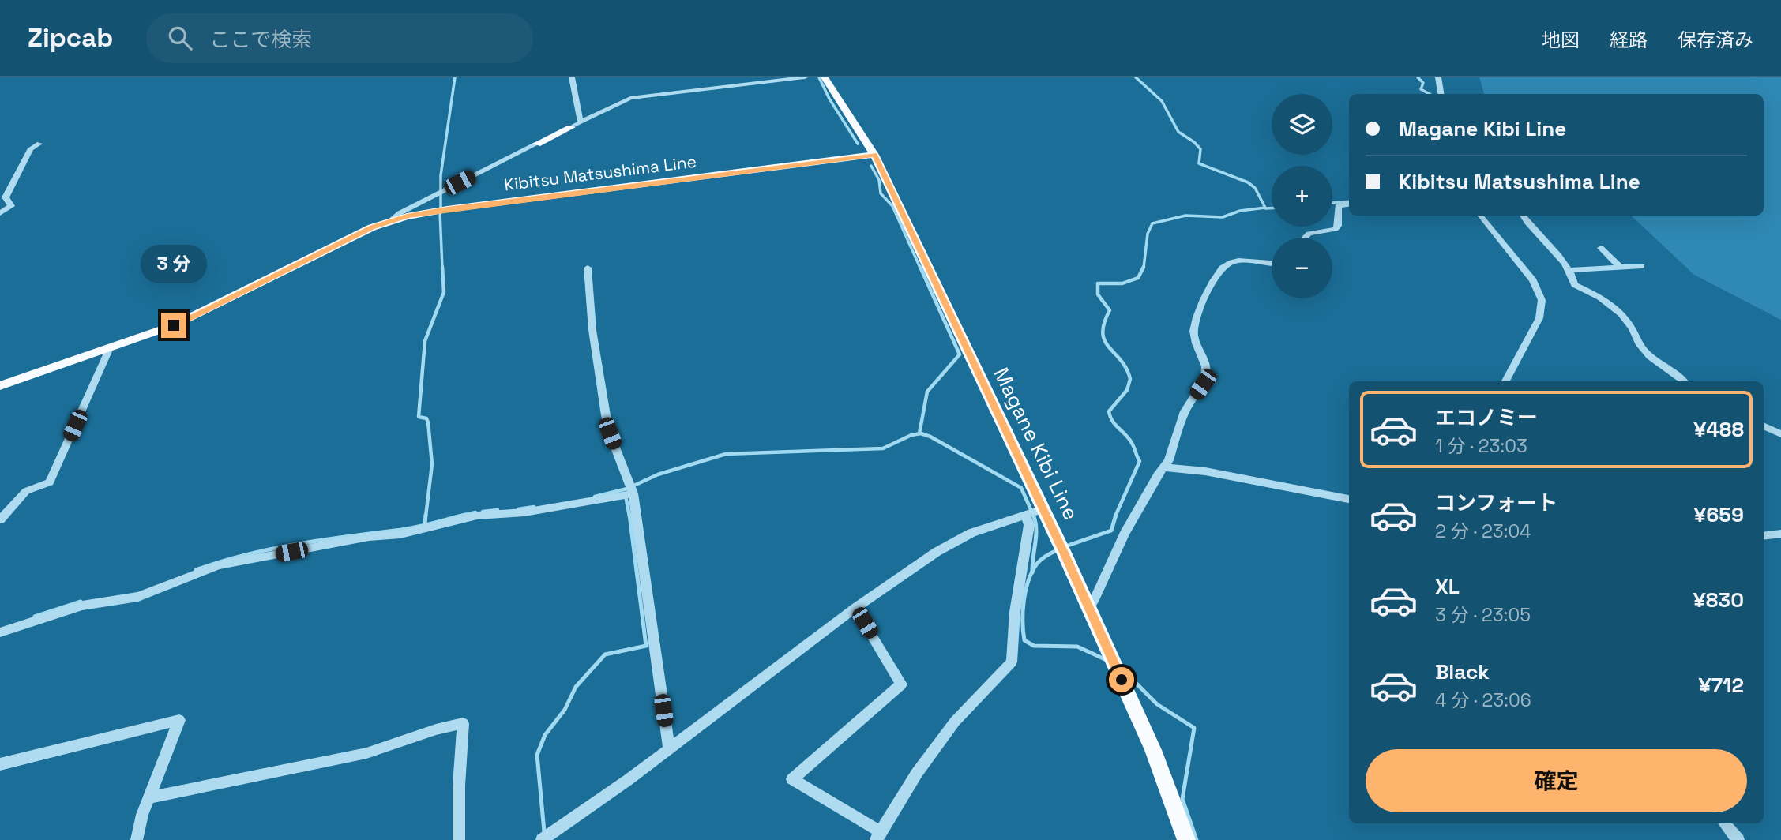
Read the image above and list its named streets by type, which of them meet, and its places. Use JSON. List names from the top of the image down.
{
  "streets": {
    "main road": ["Kibitsu Matsushima Line", "Magane Kibi Line"]
  },
  "crossings": [
    ["Kibitsu Matsushima Line", "Magane Kibi Line"]
  ],
  "page": {
    "header": "Zipcab",
    "search": "ここで検索",
    "nav": ["地図", "経路", "保存済み"],
    "map_buttons": ["+", "−"],
    "banner": ["Magane Kibi Line", "Kibitsu Matsushima Line"],
    "bubble": "3 分",
    "list": [
      {
        "name": "エコノミー",
        "note": "1 分 · 23:03",
        "value": "¥488"
      },
      {
        "name": "コンフォート",
        "note": "2 分 · 23:04",
        "value": "¥659"
      },
      {
        "name": "XL",
        "note": "3 分 · 23:05",
        "value": "¥830"
      },
      {
        "name": "Black",
        "note": "4 分 · 23:06",
        "value": "¥712"
      }
    ],
    "buttons": "確定"
  }
}
